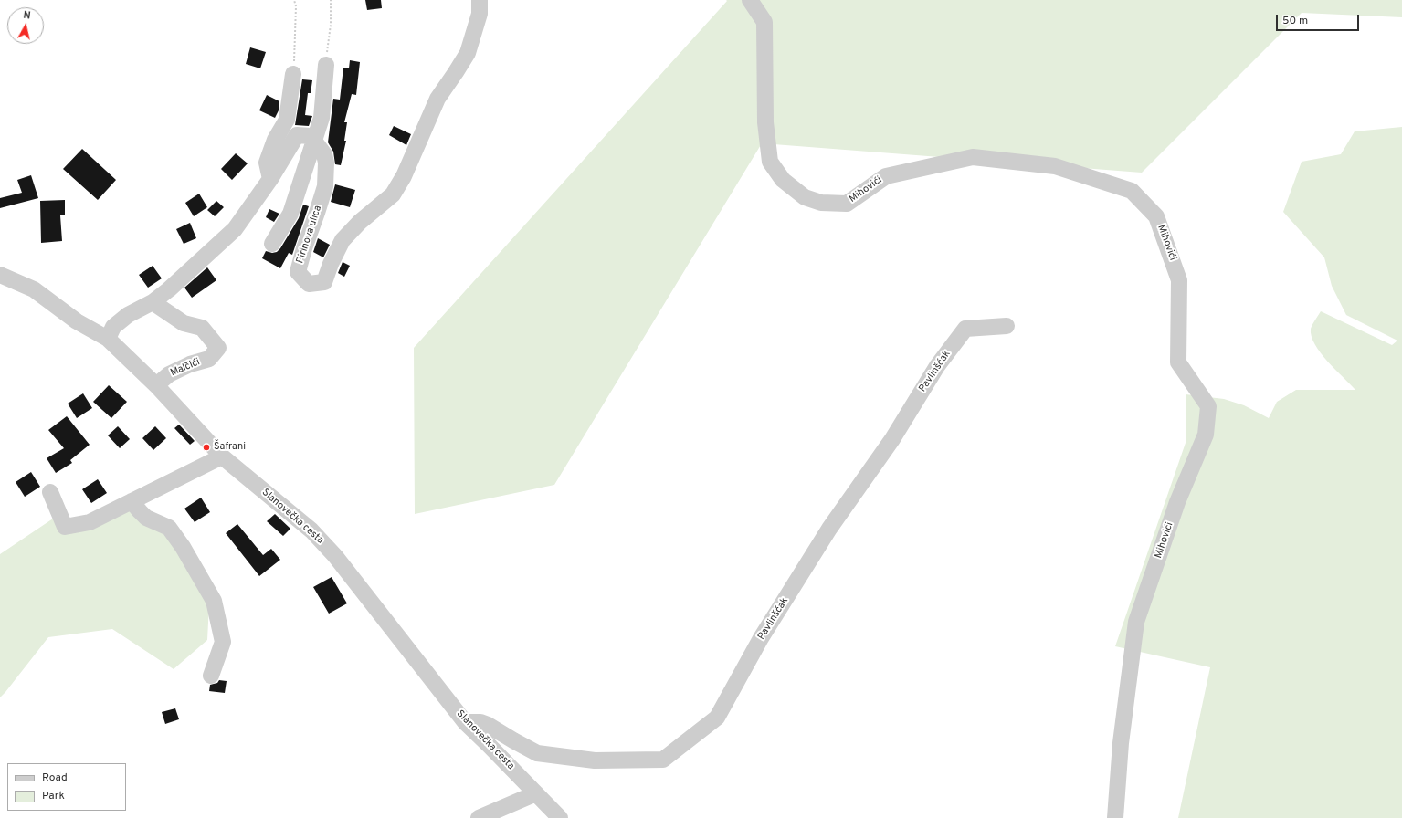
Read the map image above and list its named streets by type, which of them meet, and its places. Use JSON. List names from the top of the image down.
{
  "streets": {
    "street": [
      "Mihovići",
      "Pirinova ulica",
      "Malčići",
      "Pavlinšćak",
      "Slanovečka cesta"
    ]
  },
  "crossings": [
    ["Pirinova ulica", "Malčići"],
    ["Pirinova ulica", "Slanovečka cesta"],
    ["Malčići", "Slanovečka cesta"],
    ["Pavlinšćak", "Slanovečka cesta"]
  ],
  "places": ["Šafrani"],
  "legend": ["Road", "Park"],
  "scale_bar": "50 m",
  "north": "top"
}
